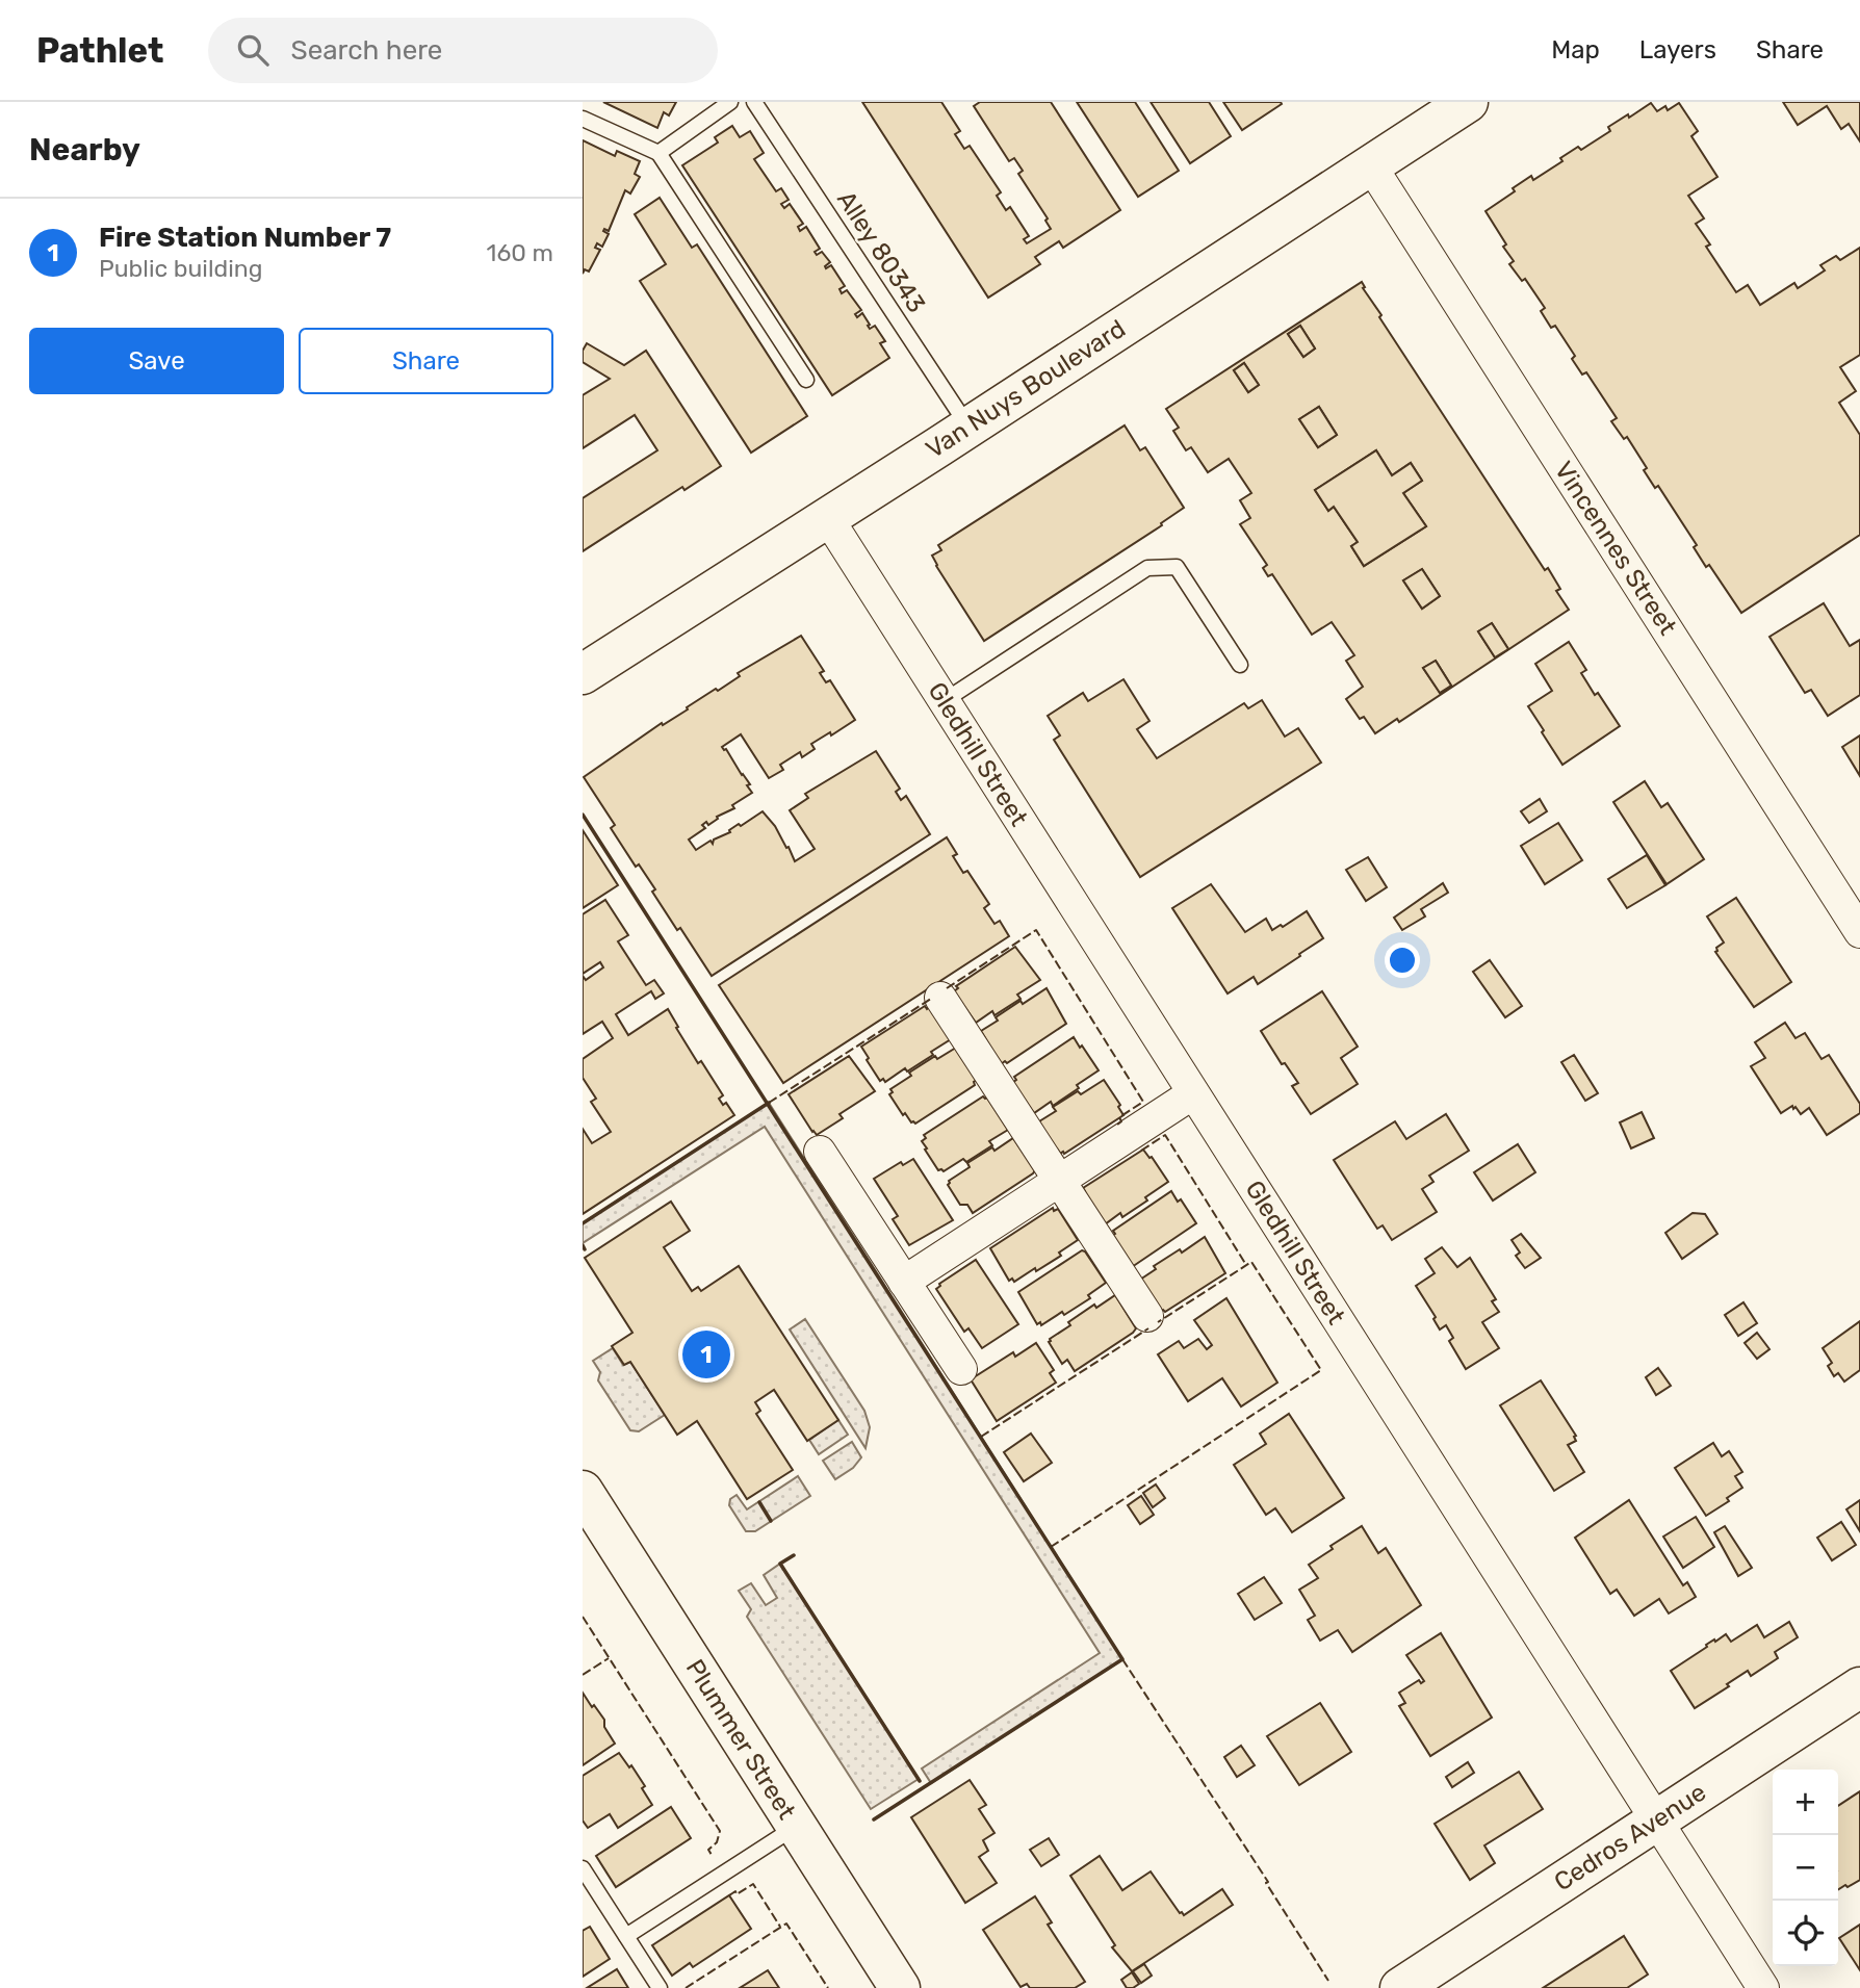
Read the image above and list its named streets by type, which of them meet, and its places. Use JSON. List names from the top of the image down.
{
  "streets": {
    "main road": ["Van Nuys Boulevard", "Plummer Street", "Cedros Avenue"],
    "street": ["Vincennes Street", "Gledhill Street"],
    "lane": ["Alley 80343"]
  },
  "crossings": [
    ["Alley 80343", "Van Nuys Boulevard"],
    ["Van Nuys Boulevard", "Vincennes Street"],
    ["Van Nuys Boulevard", "Gledhill Street"],
    ["Gledhill Street", "Cedros Avenue"]
  ],
  "page": {
    "header": "Pathlet",
    "search": "Search here",
    "nav": ["Map", "Layers", "Share"],
    "heading": "Nearby",
    "list": [
      {
        "mark": "1",
        "name": "Fire Station Number 7",
        "note": "Public building",
        "value": "160 m"
      }
    ],
    "buttons": ["Save", "Share"],
    "pins": "1",
    "map_buttons": ["+", "−"]
  }
}
